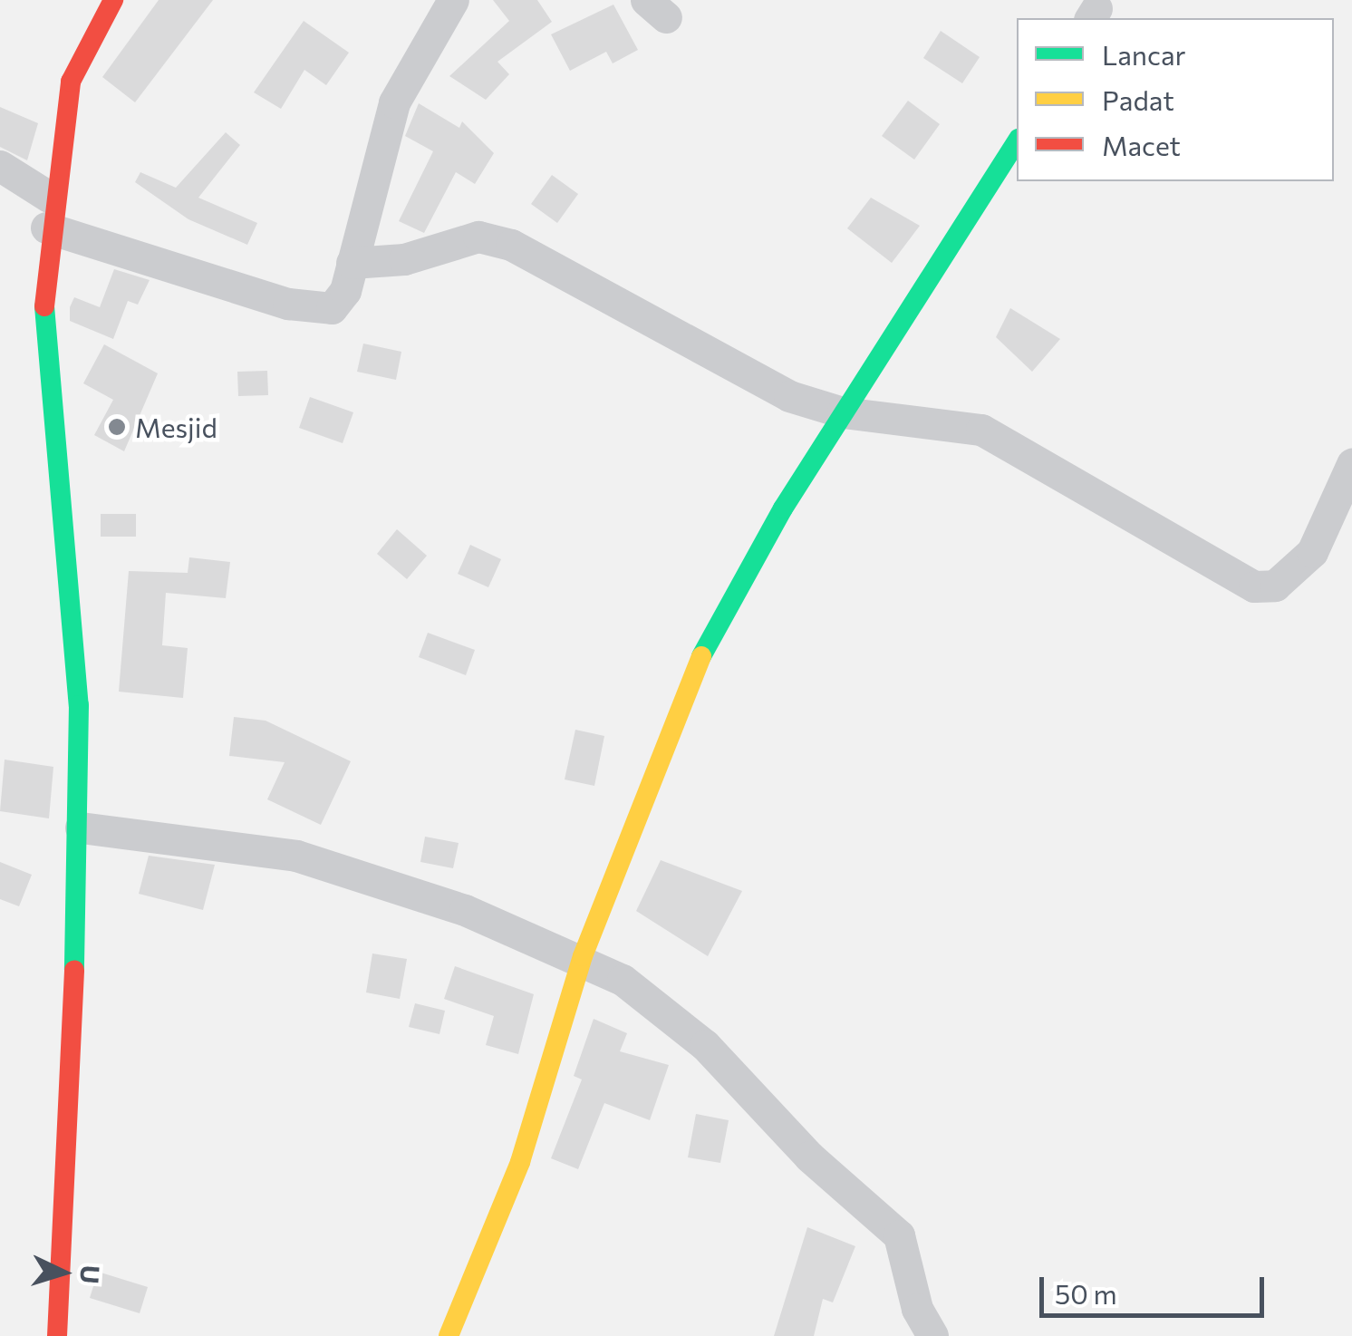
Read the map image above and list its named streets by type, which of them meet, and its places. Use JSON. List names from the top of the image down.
{
  "places": ["Mesjid"],
  "legend": ["Lancar", "Padat", "Macet"],
  "scale_bar": "50 m",
  "north": "right"
}
